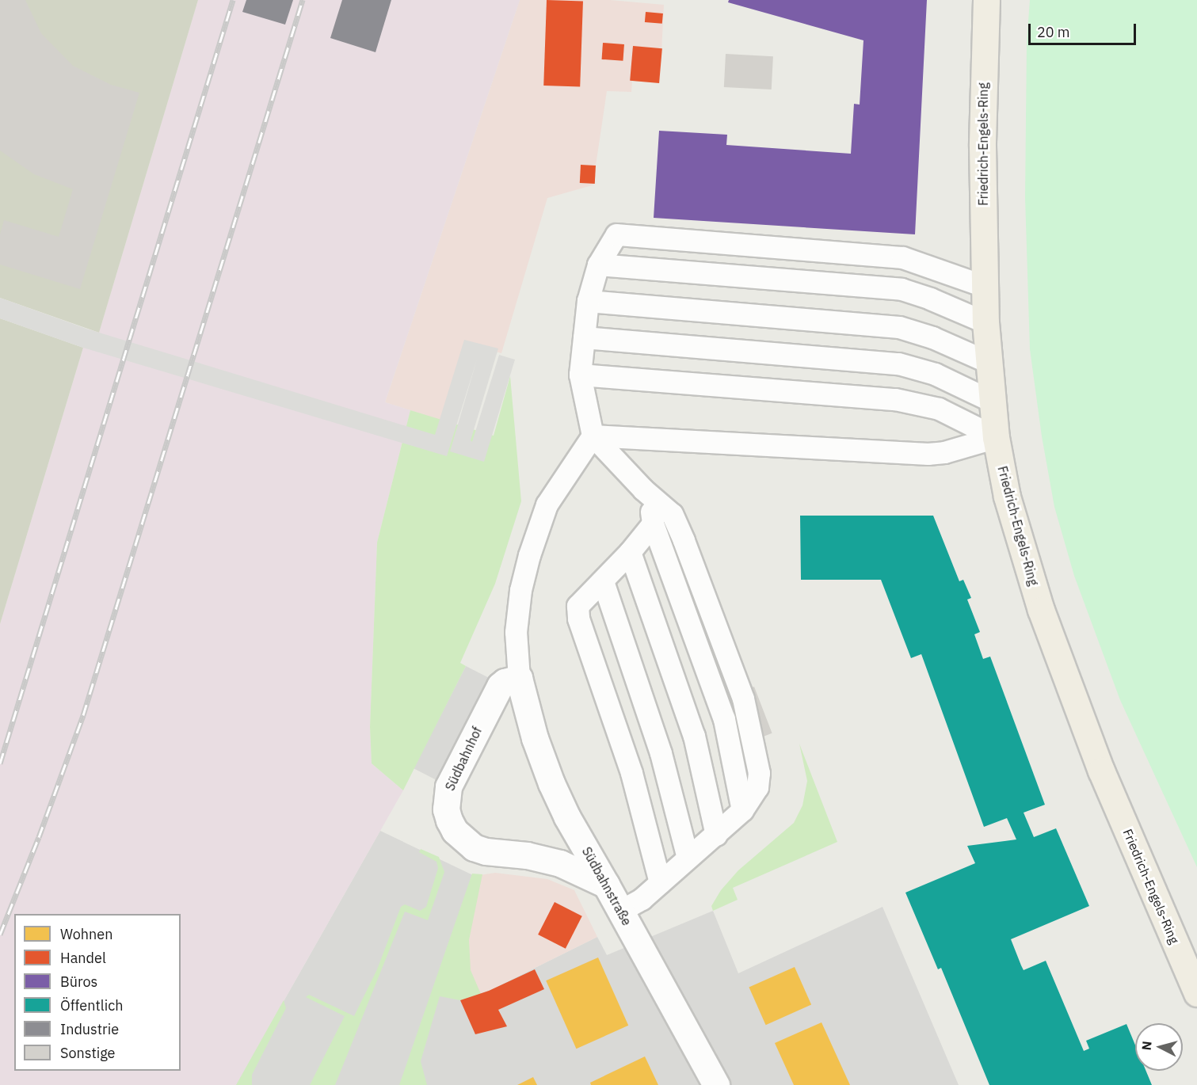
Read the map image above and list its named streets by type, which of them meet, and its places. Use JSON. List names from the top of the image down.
{
  "streets": {
    "main road": ["Friedrich-Engels-Ring"],
    "street": ["Südbahnhof", "Südbahnstraße"]
  },
  "crossings": [
    ["Südbahnhof", "Südbahnstraße"]
  ],
  "legend": [
    "Wohnen",
    "Handel",
    "Büros",
    "Öffentlich",
    "Industrie",
    "Sonstige"
  ],
  "scale_bar": "20 m",
  "north": "left"
}
